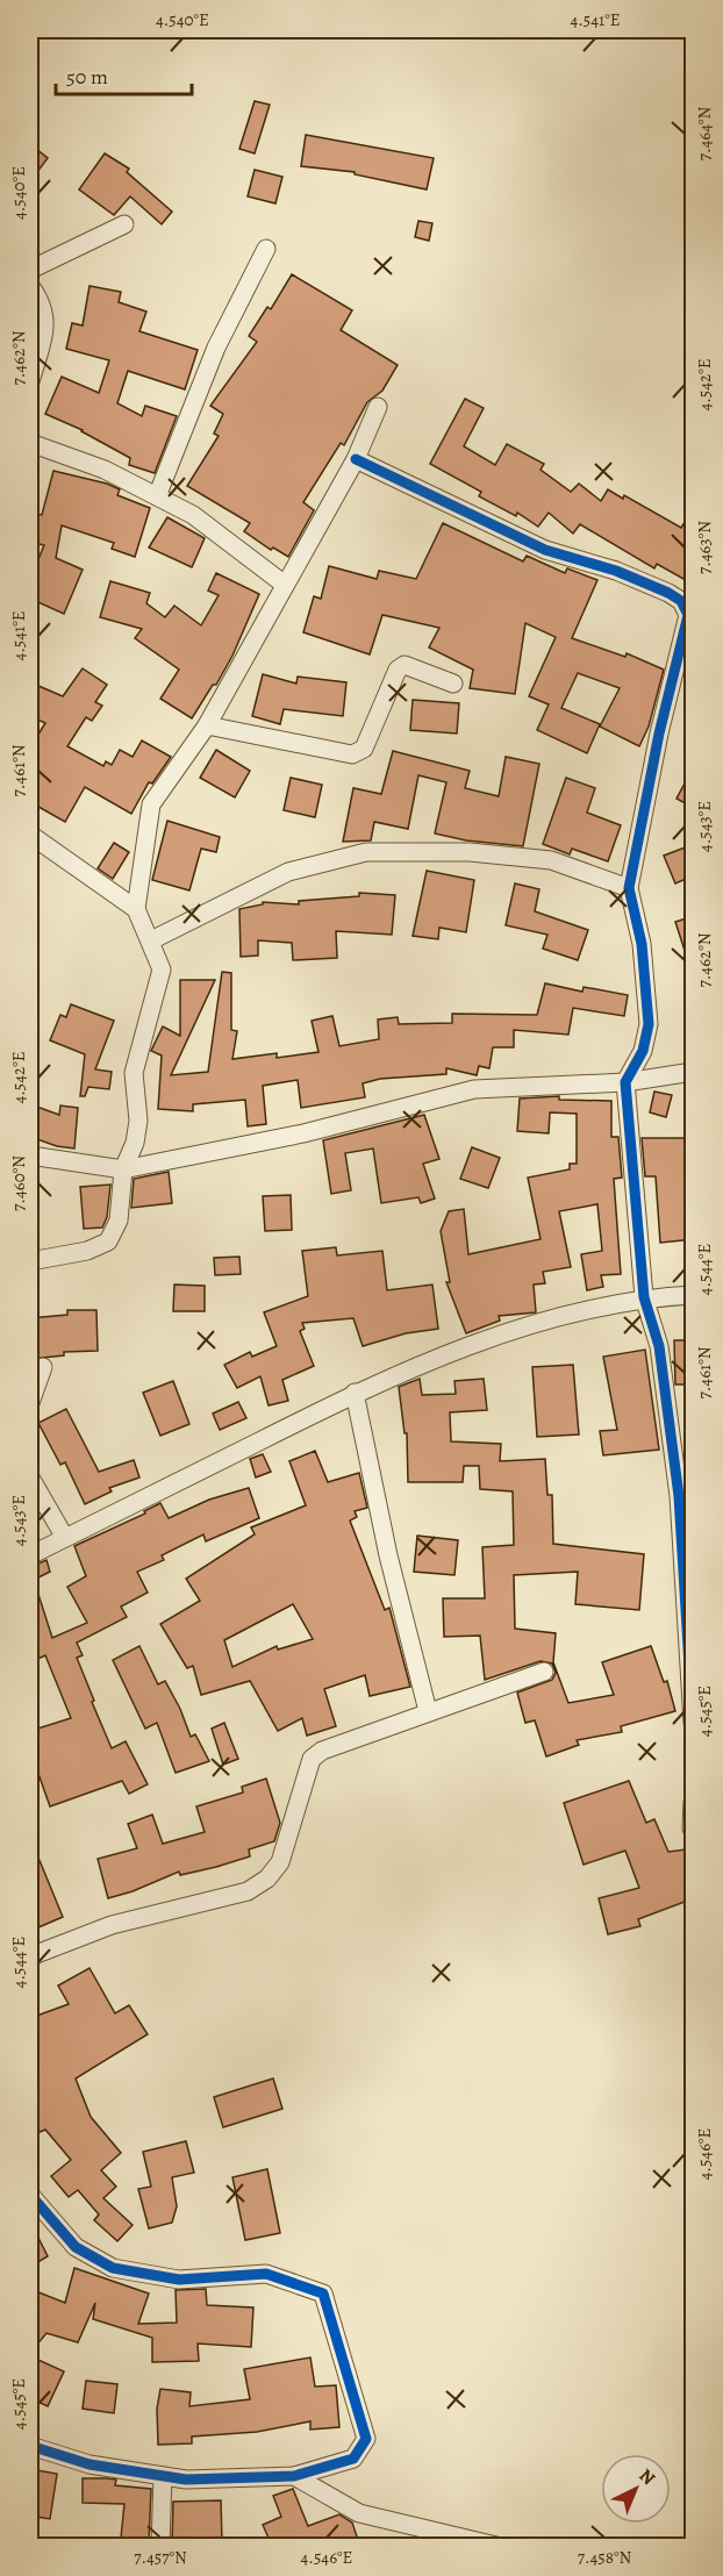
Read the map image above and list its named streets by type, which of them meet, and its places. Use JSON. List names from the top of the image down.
{
  "scale_bar": "50 m",
  "north": "top right",
  "coordinates": [
    "4.540°E",
    "4.541°E",
    "7.464°N",
    "7.462°N",
    "4.542°E",
    "7.463°N",
    "7.461°N",
    "4.543°E",
    "7.460°N",
    "4.544°E",
    "4.545°E",
    "4.546°E",
    "7.457°N",
    "7.458°N"
  ]
}
